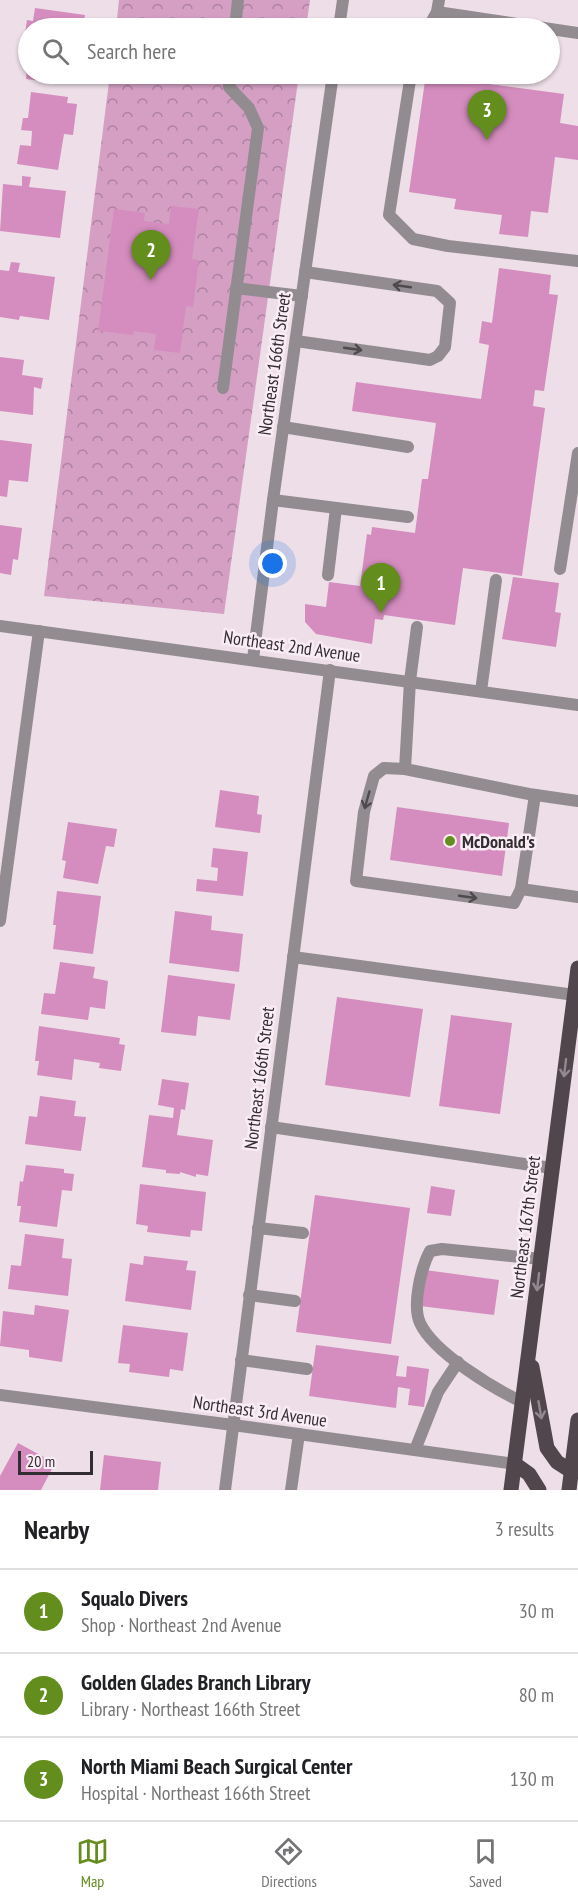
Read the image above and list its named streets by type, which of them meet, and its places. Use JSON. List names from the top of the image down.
{
  "streets": {
    "main road": ["Northeast 167th Street"],
    "street": ["Northeast 166th Street", "Northeast 2nd Avenue", "Northeast 3rd Avenue"]
  },
  "crossings": [
    ["Northeast 166th Street", "Northeast 2nd Avenue"],
    ["Northeast 166th Street", "Northeast 3rd Avenue"],
    ["Northeast 167th Street", "Northeast 3rd Avenue"]
  ],
  "one_way": ["Northeast 167th Street"],
  "places": ["McDonald's"],
  "scale_bar": "20 m",
  "page": {
    "search": "Search here",
    "pins": ["3", "2", "1"],
    "scale": "20 m",
    "heading": ["Nearby", "3 results"],
    "list": [
      {
        "mark": "1",
        "name": "Squalo Divers",
        "note": "Shop · Northeast 2nd Avenue",
        "value": "30 m"
      },
      {
        "mark": "2",
        "name": "Golden Glades Branch Library",
        "note": "Library · Northeast 166th Street",
        "value": "80 m"
      },
      {
        "mark": "3",
        "name": "North Miami Beach Surgical Center",
        "note": "Hospital · Northeast 166th Street",
        "value": "130 m"
      }
    ],
    "nav": ["Map", "Directions", "Saved"]
  }
}
